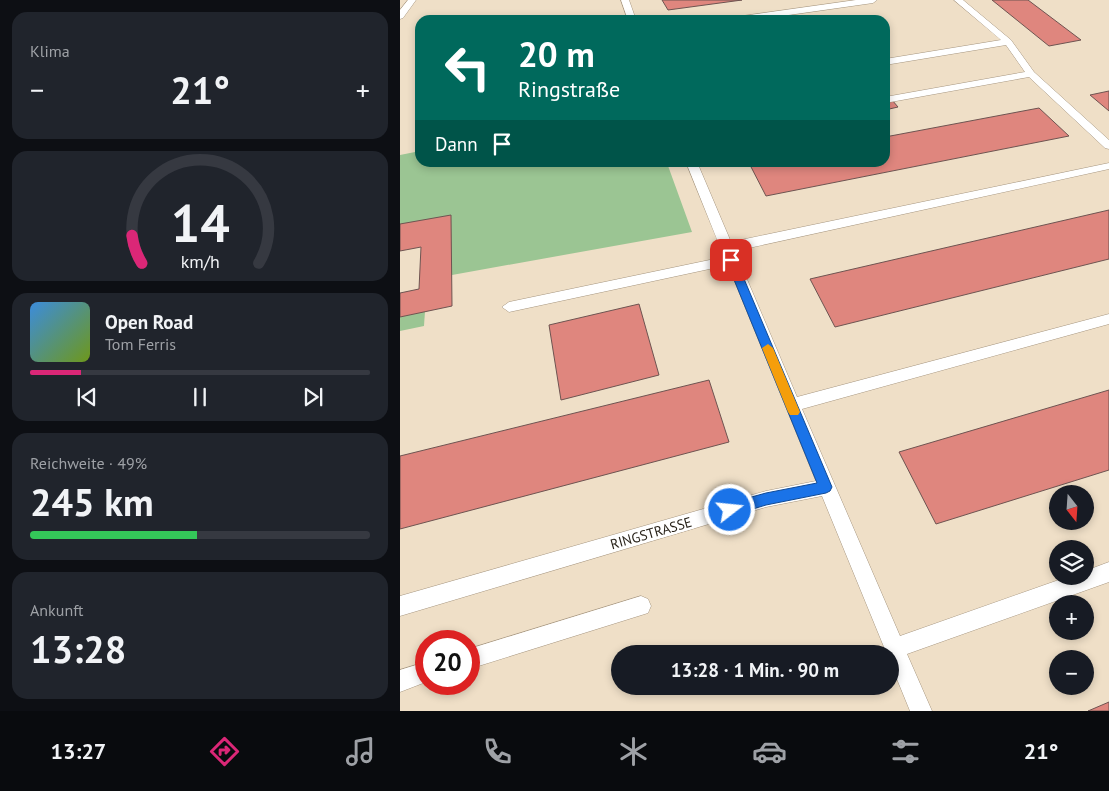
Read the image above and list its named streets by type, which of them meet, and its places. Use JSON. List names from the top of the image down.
{
  "streets": {
    "lane": ["RINGSTRASSE"]
  },
  "north": "bottom",
  "page": {
    "tile": [
      "Klima",
      ["Reichweite · 49%", "245 km"],
      ["Ankunft", "13:28"]
    ],
    "turn": ["20 m", "Ringstraße"],
    "heat": ["−", "21°", "+"],
    "then": "Dann",
    "song": ["Open Road", "Tom Ferris"],
    "map_buttons": ["+", "−"],
    "limit": "20",
    "trip": "13:28 · 1 Min. · 90 m",
    "tabs": ["13:27", "21°"],
    "gauge": ["14", "km/h"]
  }
}
